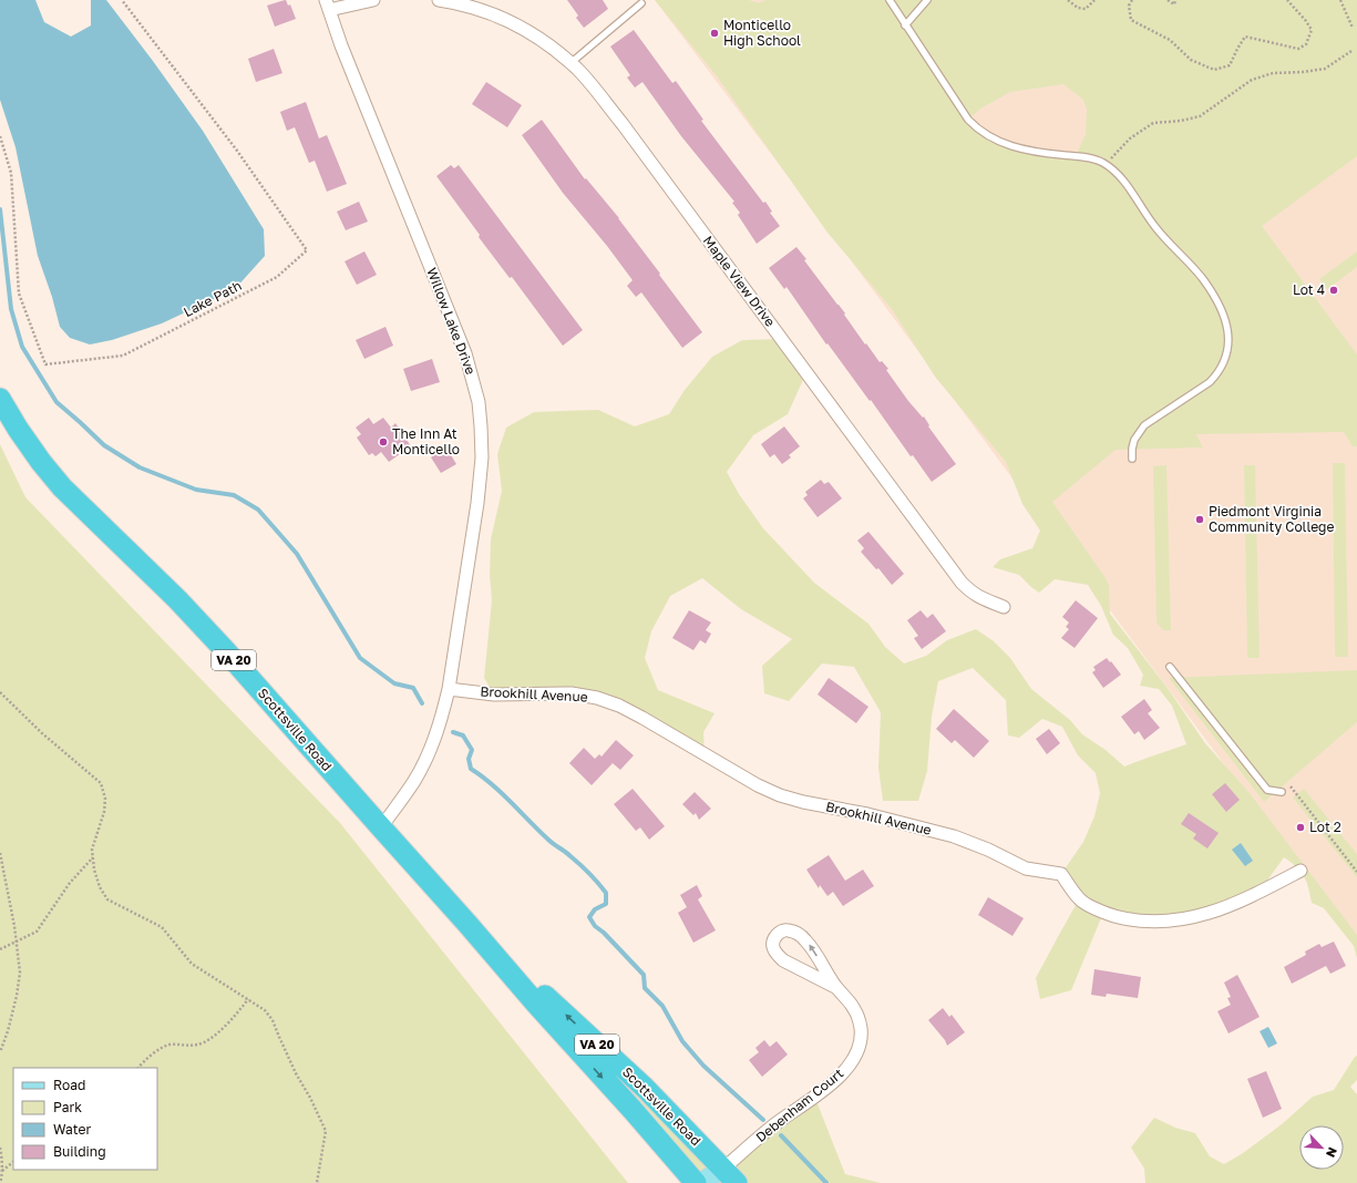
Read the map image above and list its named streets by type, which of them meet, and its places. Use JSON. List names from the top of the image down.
{
  "streets": {
    "highway": ["VA 20", "Scottsville Road"],
    "street": [
      "Maple View Drive",
      "Willow Lake Drive",
      "Brookhill Avenue",
      "Debenham Court"
    ],
    "path": ["Lake Path"]
  },
  "crossings": [
    ["Willow Lake Drive", "Brookhill Avenue"],
    ["Willow Lake Drive", "Scottsville Road"],
    ["Scottsville Road", "Debenham Court"]
  ],
  "places": [
    "Monticello High School",
    "Lot 4",
    "The Inn At Monticello",
    "Piedmont Virginia Community College",
    "Lot 2"
  ],
  "legend": [
    "Road",
    "Park",
    "Water",
    "Building"
  ],
  "north": "bottom right"
}
